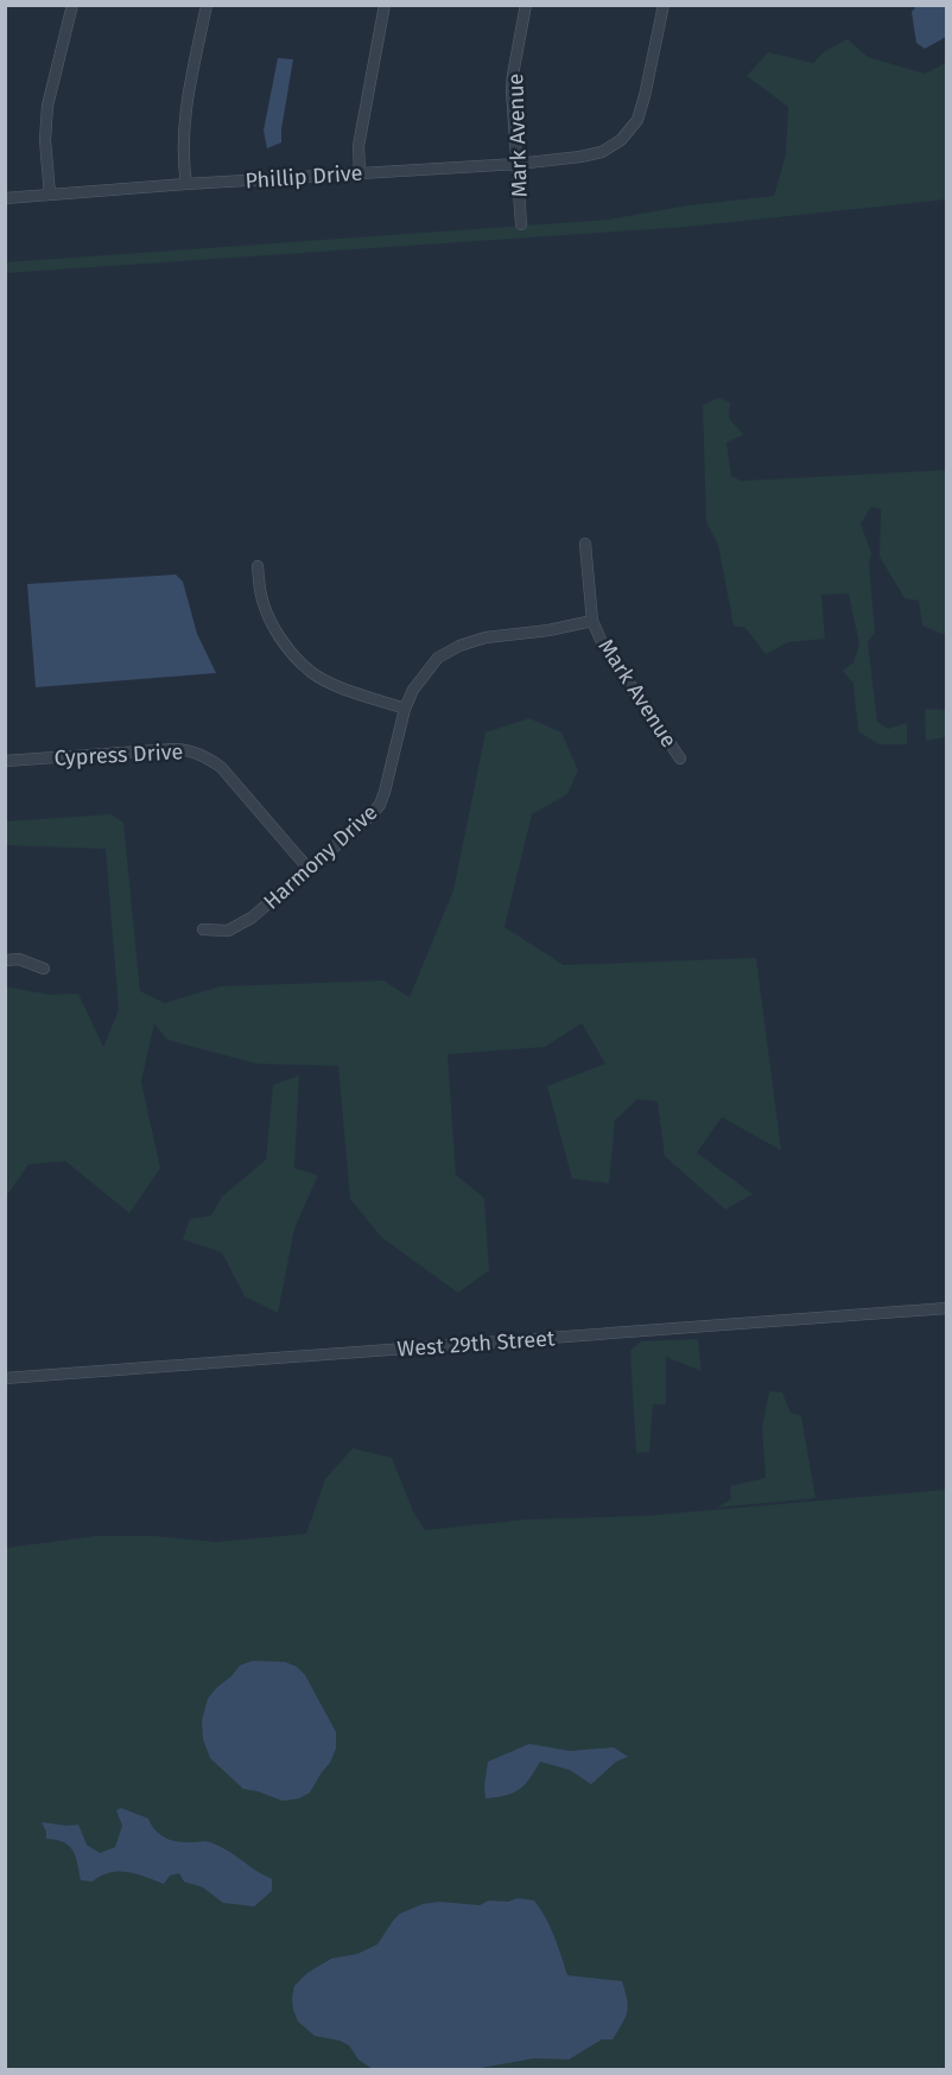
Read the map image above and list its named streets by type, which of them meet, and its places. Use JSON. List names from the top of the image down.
{
  "streets": {
    "street": [
      "Mark Avenue",
      "Phillip Drive",
      "Cypress Drive",
      "Harmony Drive",
      "West 29th Street"
    ]
  },
  "crossings": [
    ["Mark Avenue", "Phillip Drive"],
    ["Mark Avenue", "Harmony Drive"],
    ["Cypress Drive", "Harmony Drive"]
  ]
}
